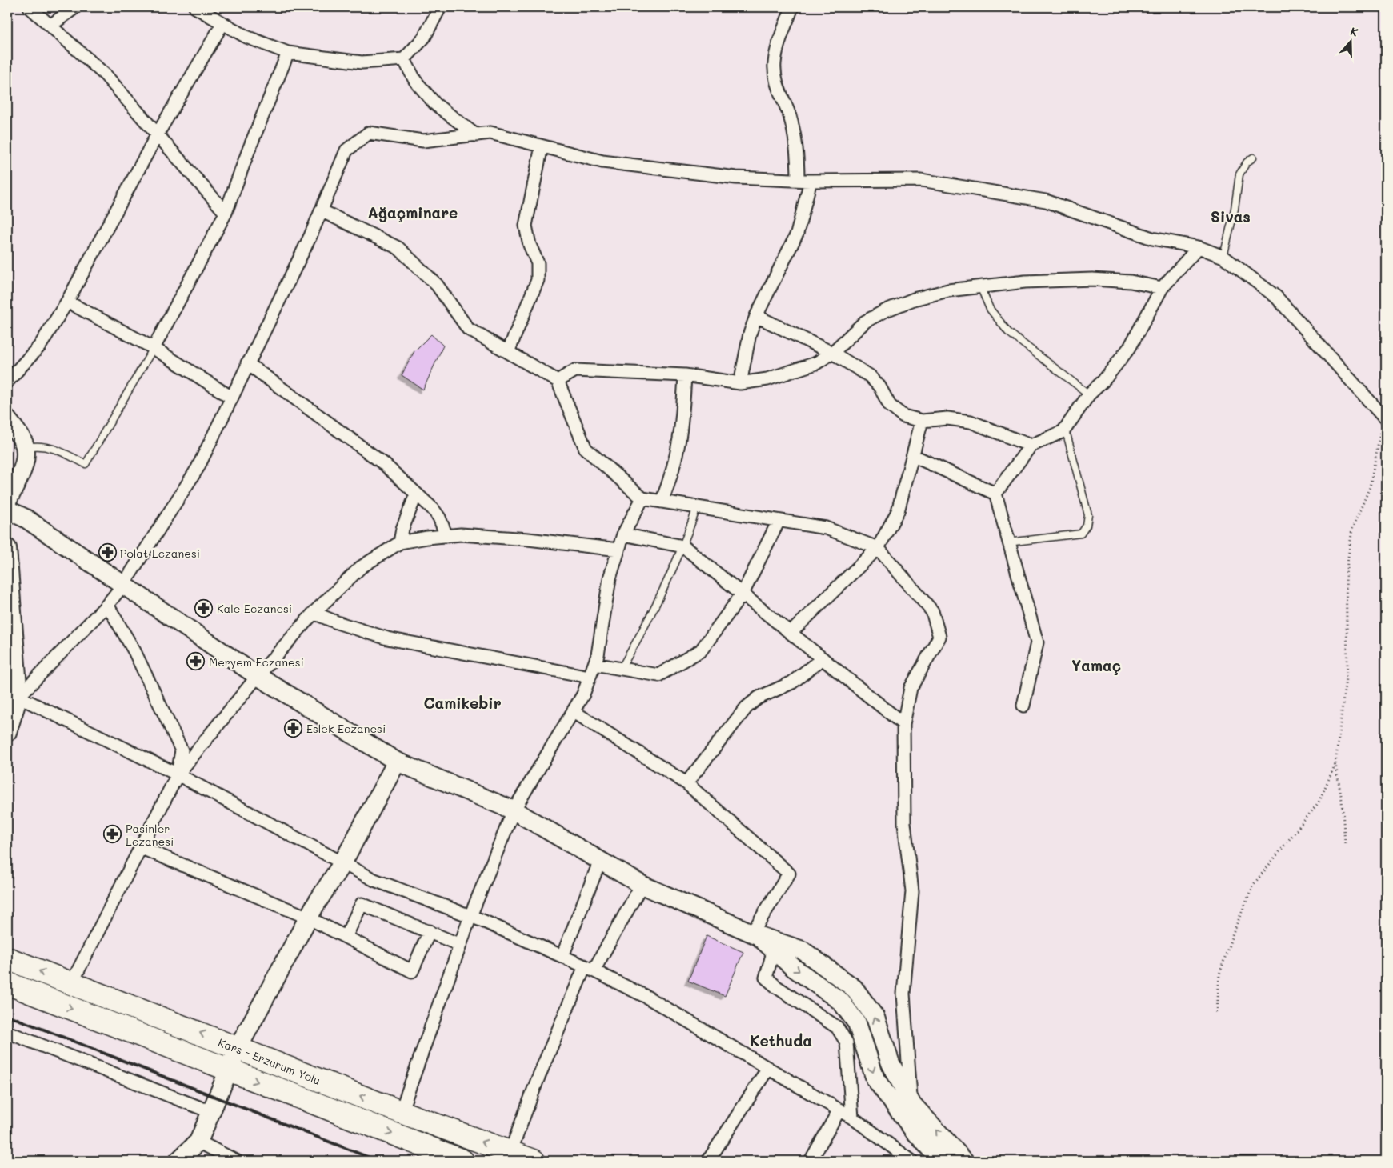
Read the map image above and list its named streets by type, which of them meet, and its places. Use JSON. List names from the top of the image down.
{
  "streets": {
    "highway": ["Kars - Erzurum Yolu"]
  },
  "districts": [
    "Ağaçminare",
    "Sivas",
    "Yamaç",
    "Camikebir",
    "Kethuda"
  ],
  "places": {
    "pharmacy": [
      "Polat Eczanesi",
      "Kale Eczanesi",
      "Meryem Eczanesi",
      "Eslek Eczanesi",
      "Pasinler Eczanesi"
    ]
  },
  "north": "top"
}
